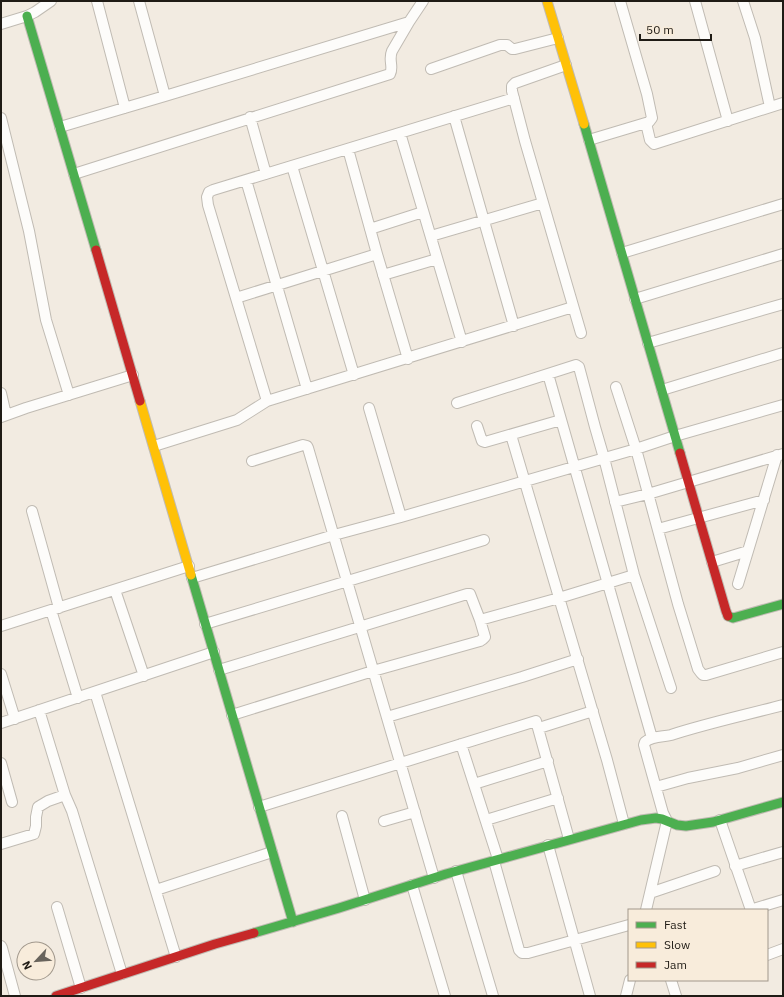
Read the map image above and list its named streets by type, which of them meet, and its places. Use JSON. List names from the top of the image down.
{
  "legend": ["Fast", "Slow", "Jam"],
  "scale_bar": "50 m",
  "north": "bottom left"
}
